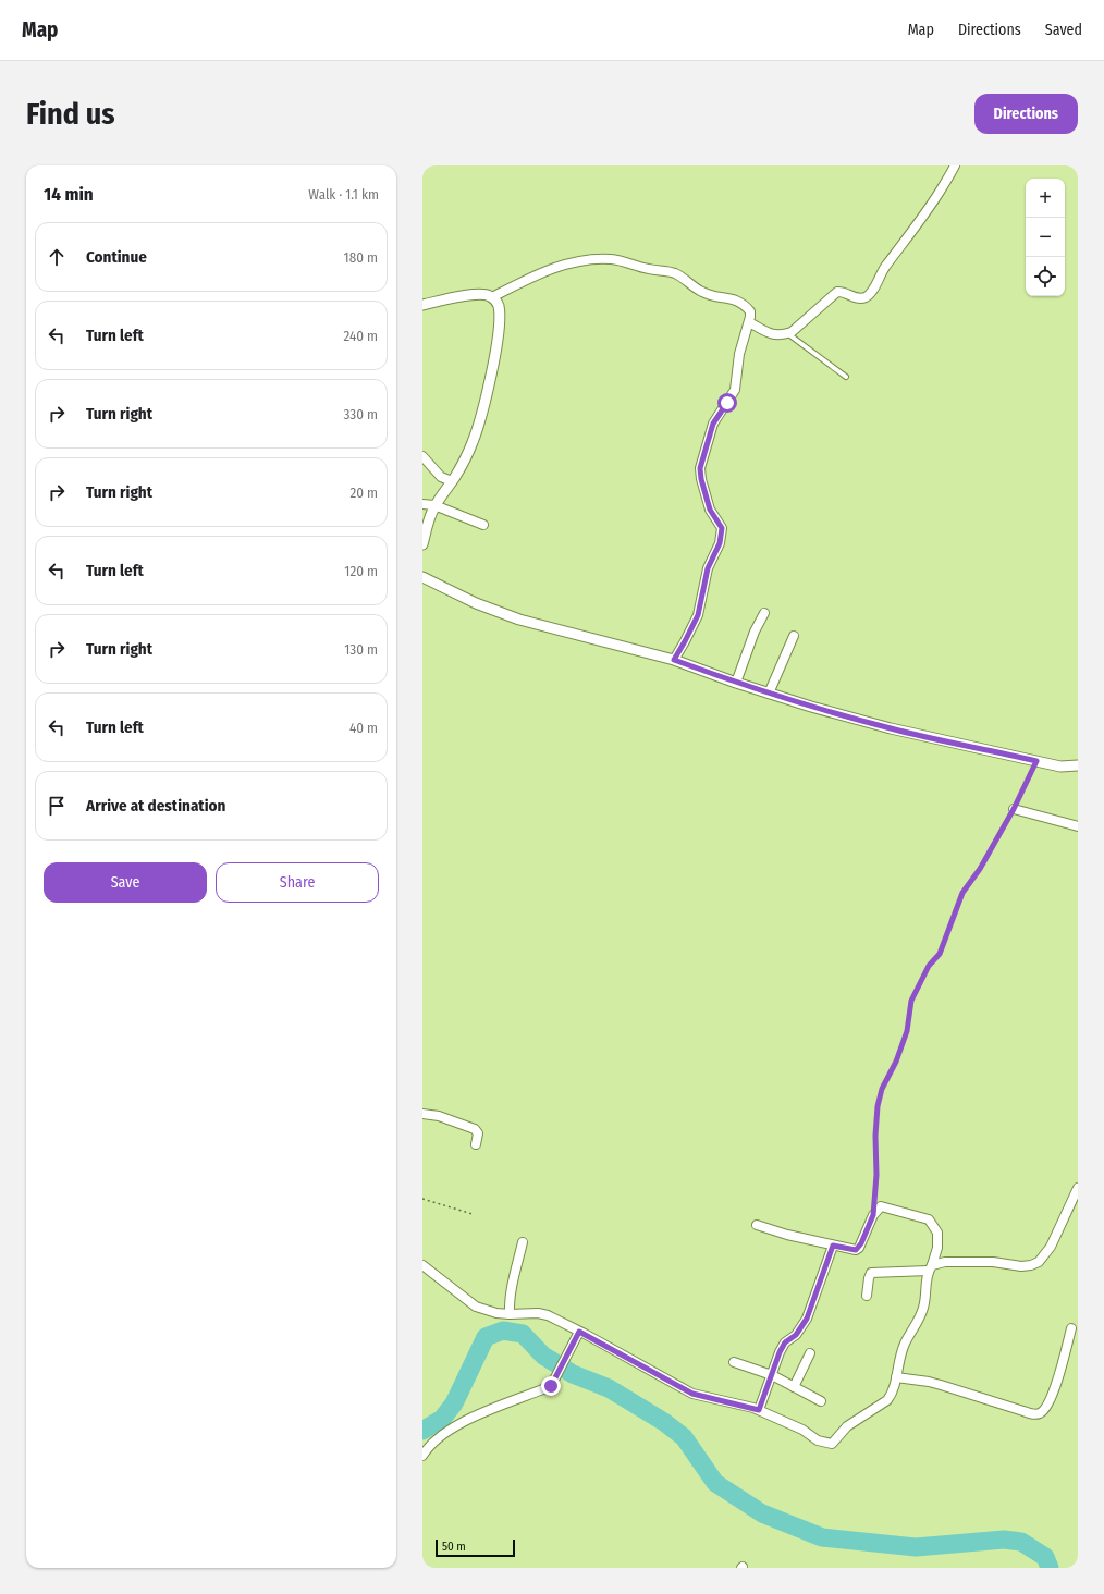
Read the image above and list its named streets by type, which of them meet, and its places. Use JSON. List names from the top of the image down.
{
  "scale_bar": "50 m",
  "page": {
    "header": "Map",
    "nav": ["Map", "Directions", "Saved"],
    "buttons": [
      "Directions",
      ["Save", "Share"]
    ],
    "title": "Find us",
    "heading": ["14 min", "Walk · 1.1 km"],
    "map_buttons": ["+", "−"],
    "list": [
      ["Continue", "180 m"],
      ["Turn left", "240 m"],
      ["Turn right", "330 m"],
      ["Turn right", "20 m"],
      ["Turn left", "120 m"],
      ["Turn right", "130 m"],
      ["Turn left", "40 m"],
      "Arrive at destination"
    ],
    "scale": "50 m"
  }
}
